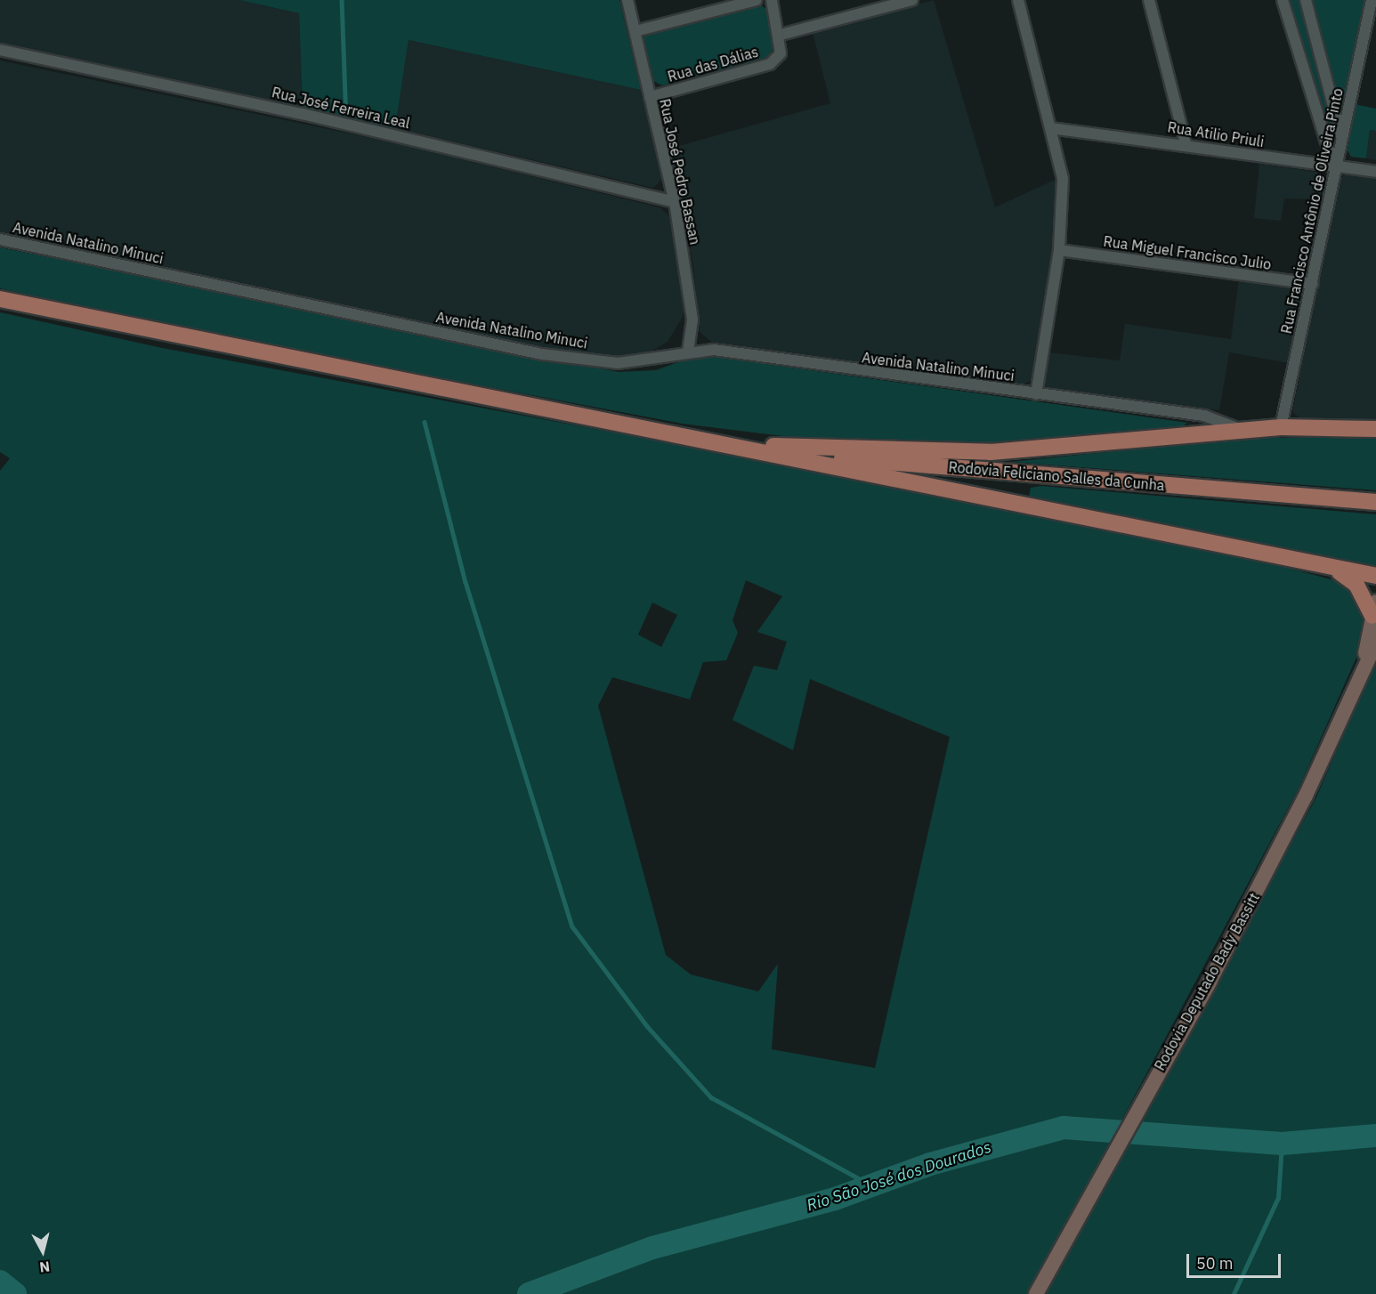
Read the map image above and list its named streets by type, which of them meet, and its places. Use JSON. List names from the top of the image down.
{
  "streets": {
    "main road": ["Rodovia Feliciano Salles da Cunha", "Rodovia Deputado Bady Bassitt"],
    "street": [
      "Rua das Dálias",
      "Rua José Ferreira Leal",
      "Rua Atilio Priuli",
      "Rua José Pedro Bassan",
      "Rua Francisco Antônio de Oliveira Pinto",
      "Avenida Natalino Minuci",
      "Rua Miguel Francisco Julio"
    ]
  },
  "crossings": [
    ["Rua das Dálias", "Rua José Pedro Bassan"],
    ["Rua José Ferreira Leal", "Rua José Pedro Bassan"],
    ["Rua Atilio Priuli", "Rua Francisco Antônio de Oliveira Pinto"],
    ["Rua José Pedro Bassan", "Avenida Natalino Minuci"],
    ["Rua Francisco Antônio de Oliveira Pinto", "Rua Miguel Francisco Julio"]
  ],
  "water": ["Rio São José dos Dourados"],
  "scale_bar": "50 m",
  "north": "bottom"
}
